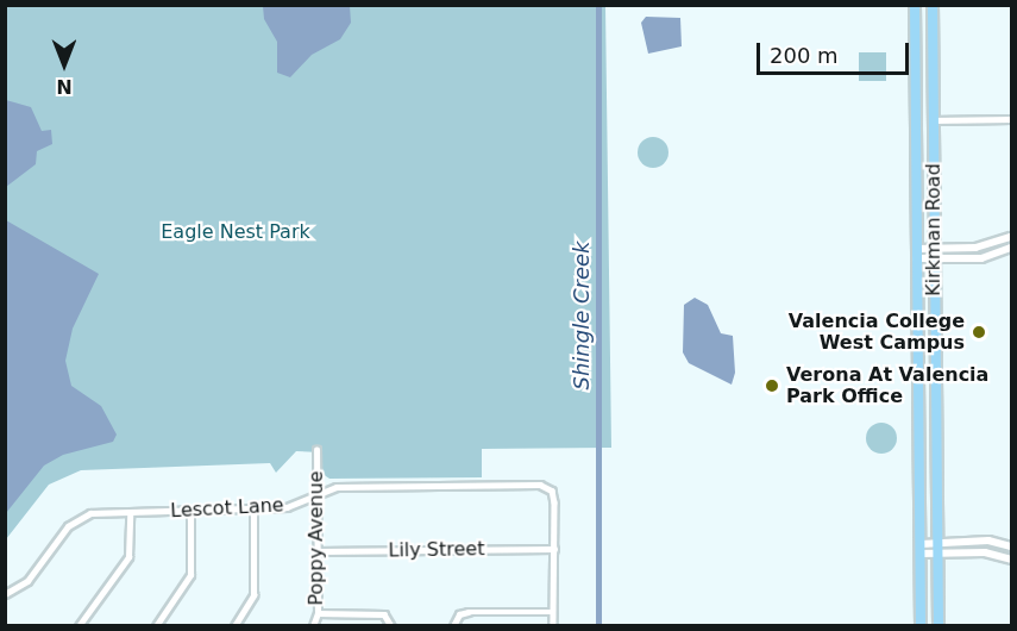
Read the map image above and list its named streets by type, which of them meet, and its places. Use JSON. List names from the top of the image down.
{
  "streets": {
    "main road": ["Kirkman Road"],
    "street": ["Lescot Lane", "Poppy Avenue", "Lily Street"]
  },
  "crossings": [
    ["Lescot Lane", "Poppy Avenue"],
    ["Lescot Lane", "Lily Street"],
    ["Poppy Avenue", "Lily Street"]
  ],
  "water": ["Shingle Creek"],
  "parks": ["Eagle Nest Park"],
  "places": ["Valencia College West Campus", "Verona At Valencia Park Office"],
  "scale_bar": "200 m",
  "north": "bottom"
}
